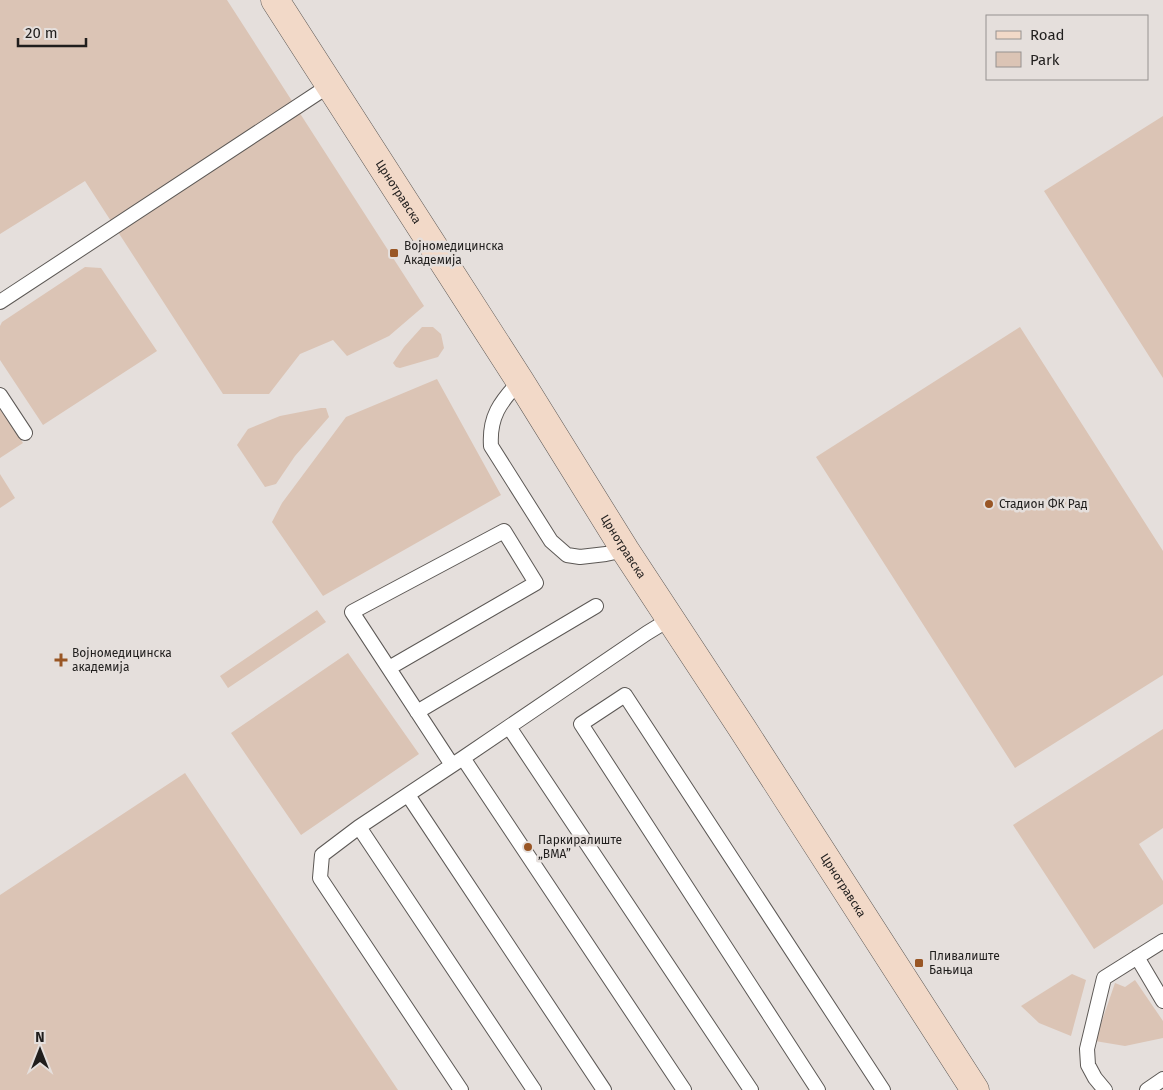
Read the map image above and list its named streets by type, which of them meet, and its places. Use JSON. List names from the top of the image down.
{
  "streets": {
    "main road": ["Црнотравска"]
  },
  "places": {
    "transit": ["Војномедицинска Академија", "Пливалиште Бањица"],
    "other": ["Стадион ФК Рад", "Паркиралиште „ВМА”"],
    "health": ["Војномедицинска академија"]
  },
  "legend": ["Road", "Park"],
  "scale_bar": "20 m",
  "north": "top"
}
